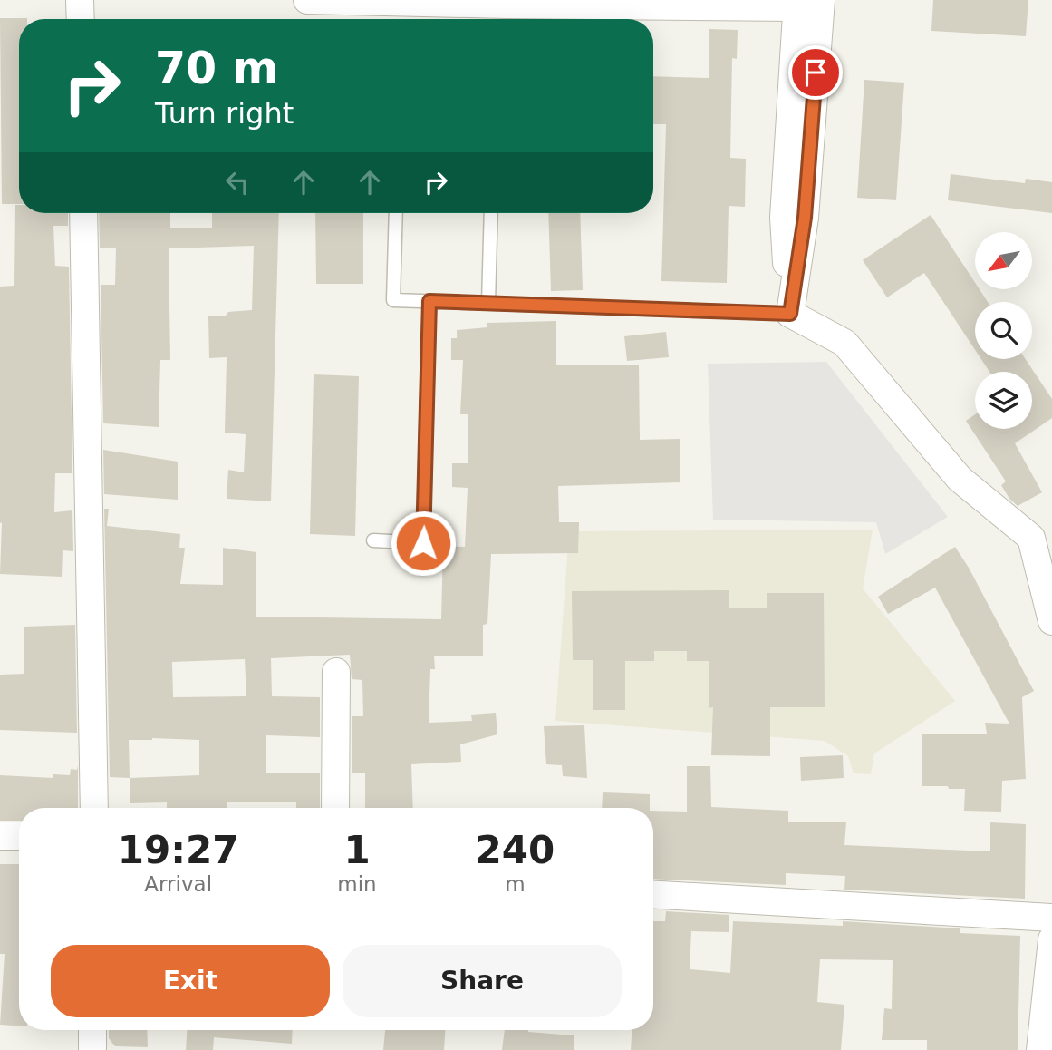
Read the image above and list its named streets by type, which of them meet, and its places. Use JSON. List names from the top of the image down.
{
  "north": "bottom left",
  "page": {
    "turn": ["70 m", "Turn right"],
    "eta": [
      "19:27",
      "Arrival",
      "1",
      "min",
      "240",
      "m"
    ],
    "buttons": ["Exit", "Share"]
  }
}
